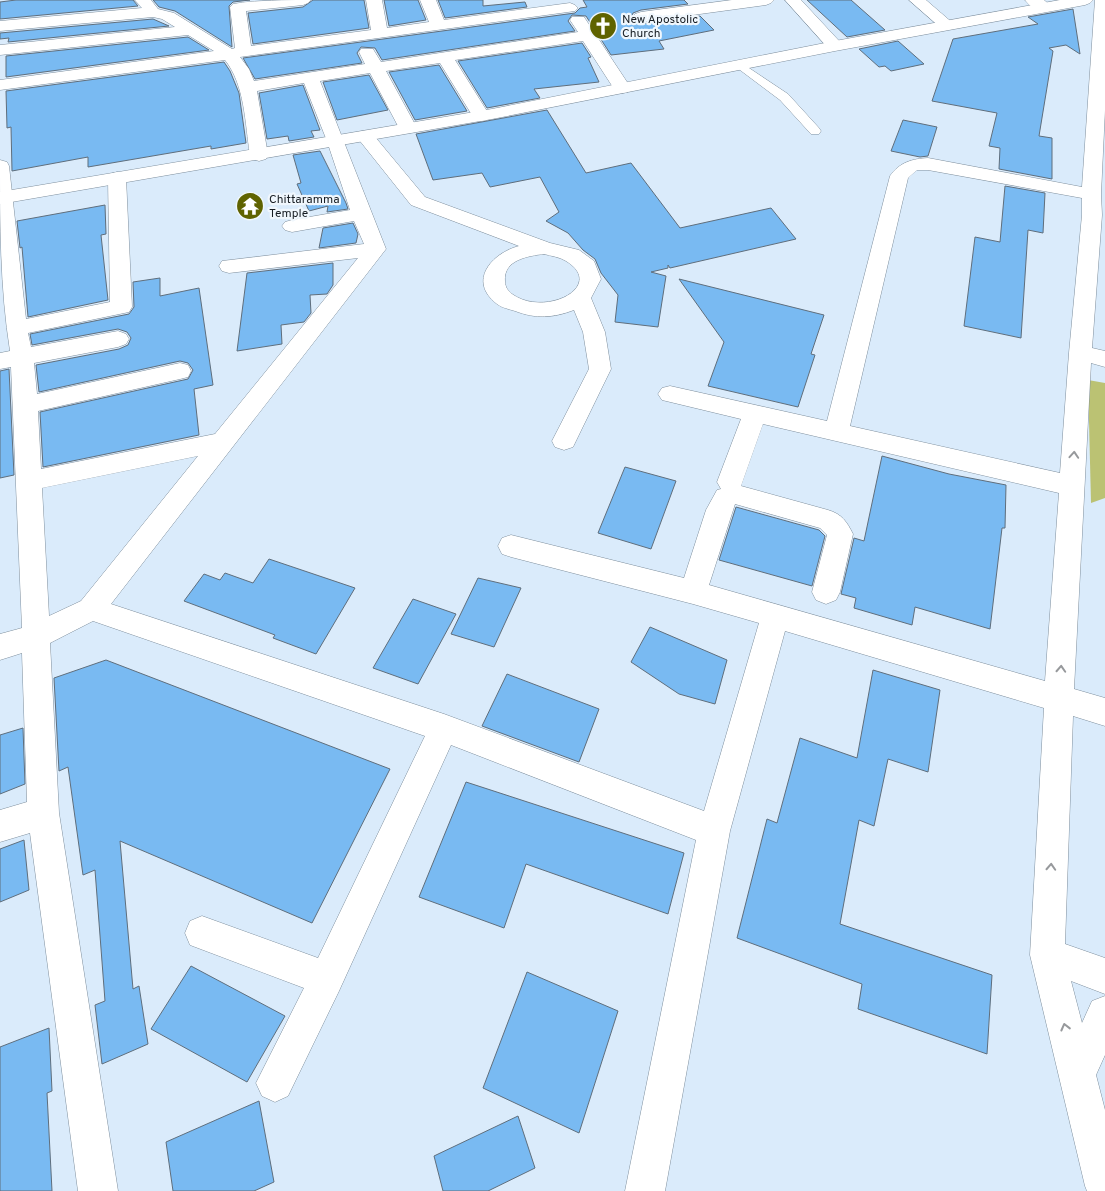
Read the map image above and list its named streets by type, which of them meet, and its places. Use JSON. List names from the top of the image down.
{
  "places": {
    "church": ["New Apostolic Church"],
    "temple": ["Chittaramma Temple"]
  }
}
